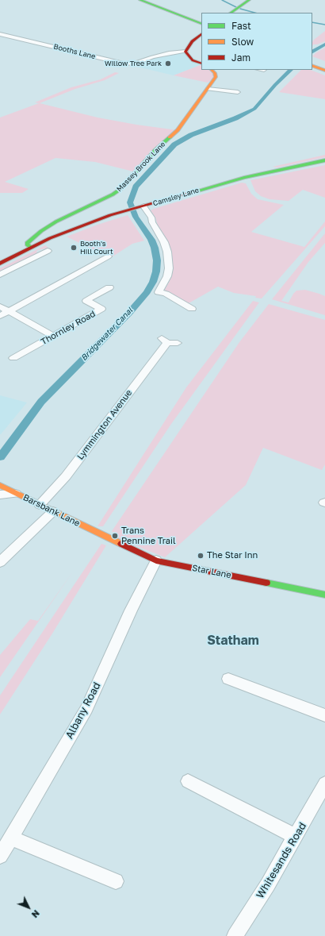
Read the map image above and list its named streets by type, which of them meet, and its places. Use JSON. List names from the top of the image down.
{
  "streets": {
    "main road": [
      "Massey Brook Lane",
      "Camsley Lane",
      "Barsbank Lane",
      "Star Lane"
    ],
    "street": [
      "Booths Lane",
      "Thornley Road",
      "Lymmington Avenue",
      "Albany Road",
      "Whitesands Road"
    ]
  },
  "crossings": [
    ["Massey Brook Lane", "Camsley Lane"],
    ["Lymmington Avenue", "Barsbank Lane"],
    ["Barsbank Lane", "Star Lane"],
    ["Star Lane", "Albany Road"]
  ],
  "districts": ["Statham"],
  "water": ["Bridgewater Canal"],
  "places": [
    "Willow Tree Park",
    "Booth's Hill Court",
    "Trans Pennine Trail",
    "The Star Inn"
  ],
  "legend": ["Fast", "Slow", "Jam"],
  "north": "bottom right"
}
